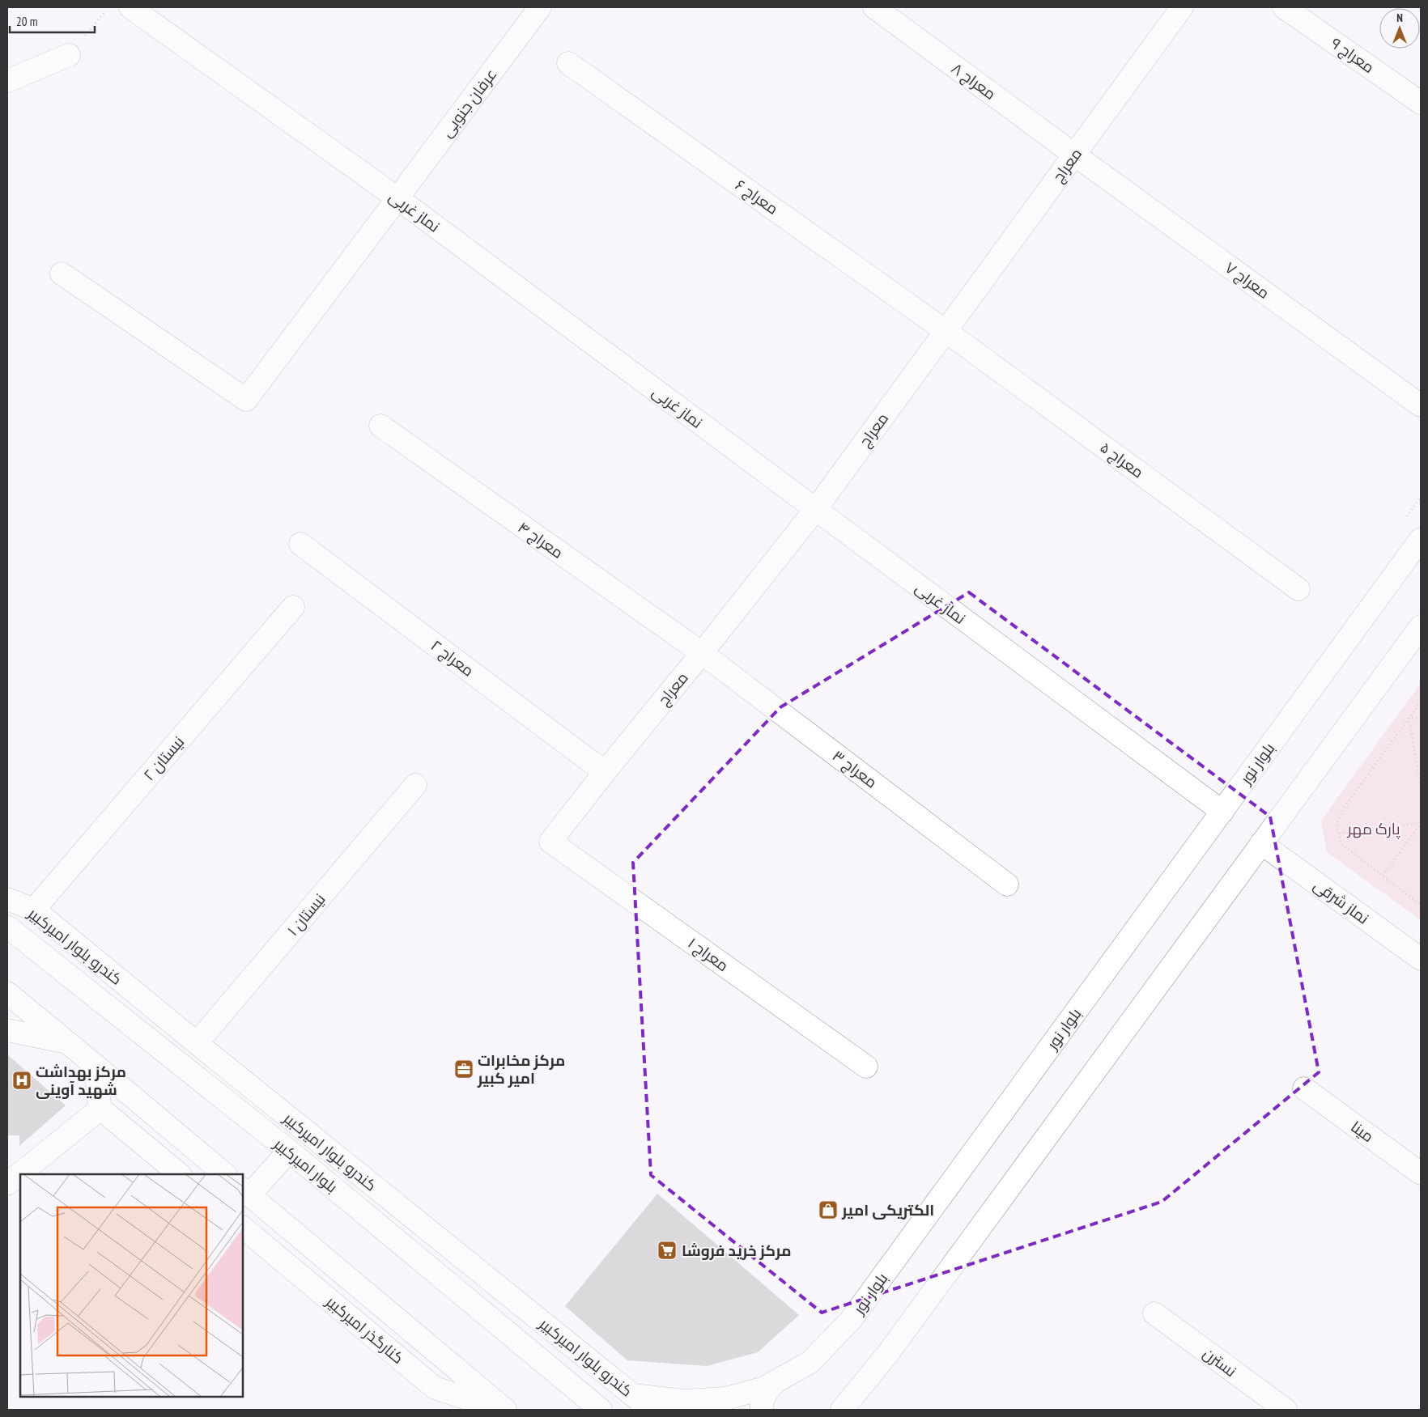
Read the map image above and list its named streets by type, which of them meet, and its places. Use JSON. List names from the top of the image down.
{
  "streets": {
    "street": [
      "معراج ۹",
      "معراج ۸",
      "عرفان جنوبی",
      "معراج",
      "معراج ۶",
      "نماز غربی",
      "معراج ۷",
      "معراج ۵",
      "معراج ۴",
      "معراج ۲",
      "نیستان ۲",
      "بلوار نور",
      "معراج ۳",
      "نماز شرقی",
      "نیستان ۱",
      "کندرو بلوار امیرکبیر",
      "معراج ۱",
      "مینا",
      "بلوار امیرکبیر",
      "کنارگذر امیرکبیر",
      "نسترن"
    ]
  },
  "crossings": [
    ["معراج ۸", "معراج"],
    ["معراج ۸", "معراج ۷"],
    ["عرفان جنوبی", "نماز غربی"],
    ["معراج", "معراج ۶"],
    ["معراج", "نماز غربی"],
    ["معراج", "معراج ۷"],
    ["معراج", "معراج ۵"],
    ["معراج", "معراج ۴"],
    ["معراج", "معراج ۲"],
    ["معراج", "معراج ۳"],
    ["معراج", "معراج ۱"],
    ["معراج ۶", "معراج ۵"],
    ["نماز غربی", "بلوار نور"],
    ["معراج ۴", "معراج ۳"],
    ["نیستان ۲", "کندرو بلوار امیرکبیر"],
    ["بلوار نور", "کندرو بلوار امیرکبیر"],
    ["نیستان ۱", "کندرو بلوار امیرکبیر"]
  ],
  "parks": ["پارک مهر"],
  "places": {
    "office": ["مرکز مخابرات امیر کبیر"],
    "hospital": ["مرکز بهداشت شهید آوینی"],
    "shop": ["الکتریکی امیر"],
    "supermarket": ["مرکز خرید فروشا"]
  },
  "scale_bar": "20 m",
  "north": "top"
}
